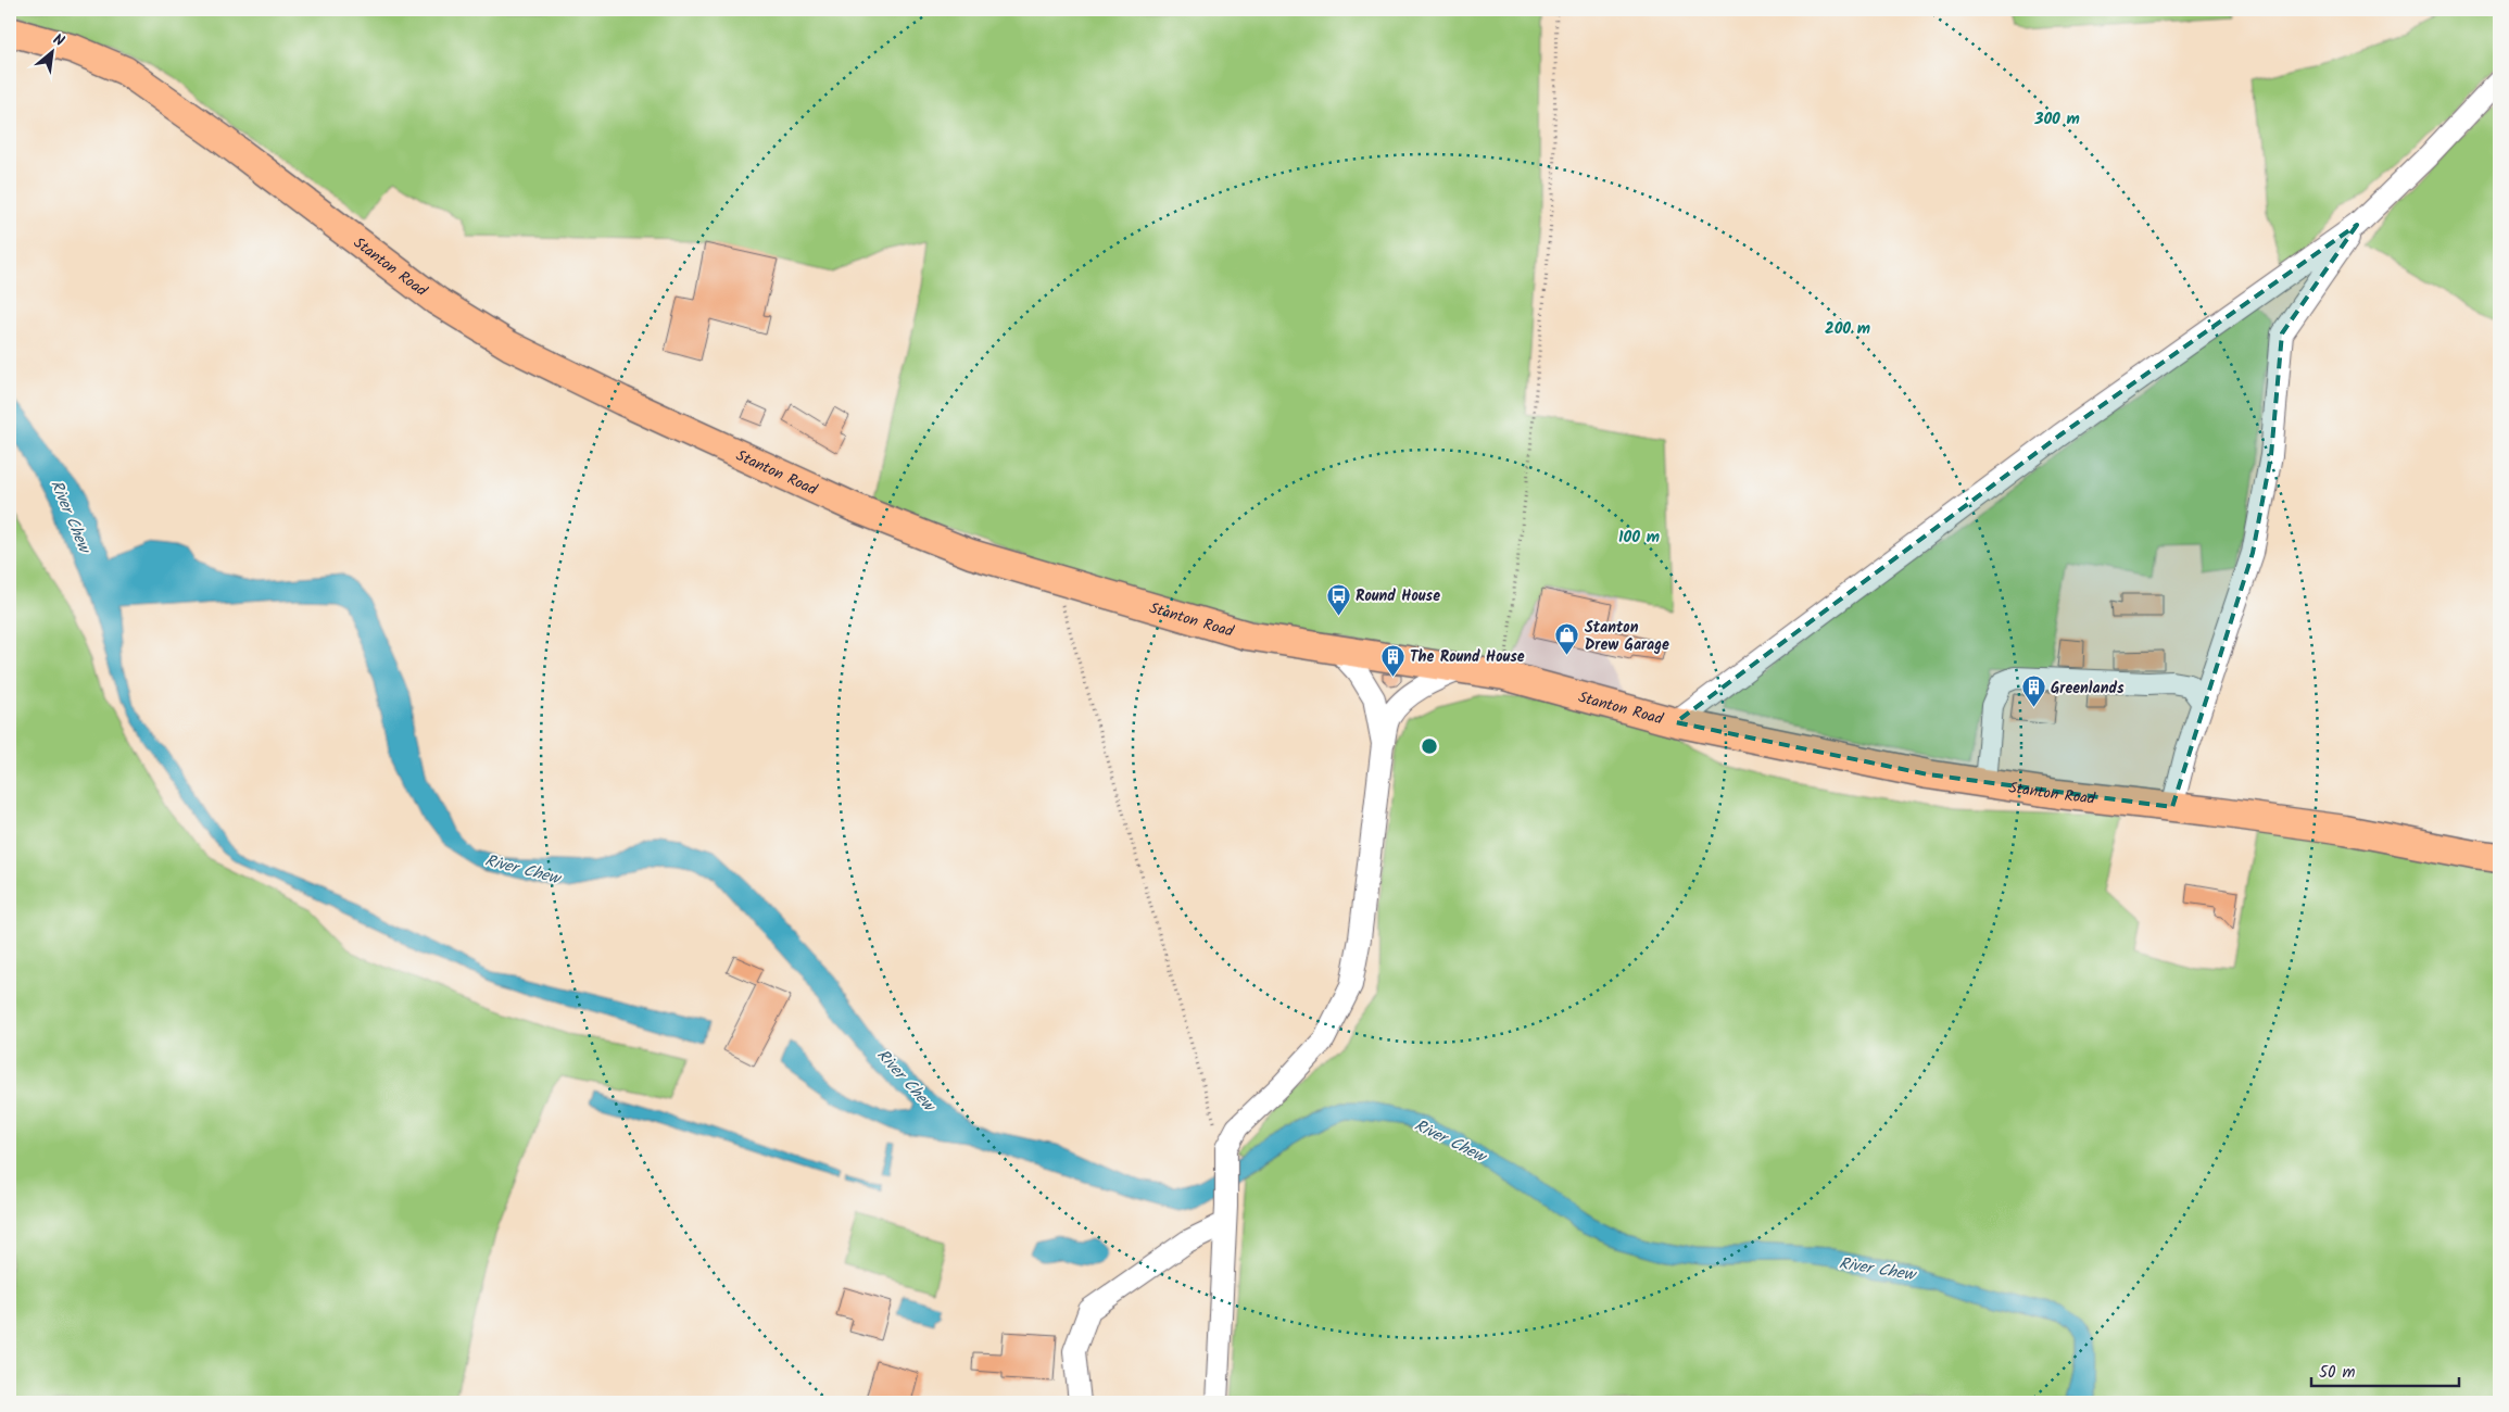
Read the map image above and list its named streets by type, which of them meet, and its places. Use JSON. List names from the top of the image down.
{
  "streets": {
    "main road": ["Stanton Road"]
  },
  "water": ["River Chew"],
  "places": {
    "bus stop": ["Round House"],
    "shop": ["Stanton Drew Garage"],
    "building": ["The Round House", "Greenlands"]
  },
  "scale_bar": "50 m",
  "north": "top right",
  "rings": ["300 m", "200 m", "100 m"]
}
